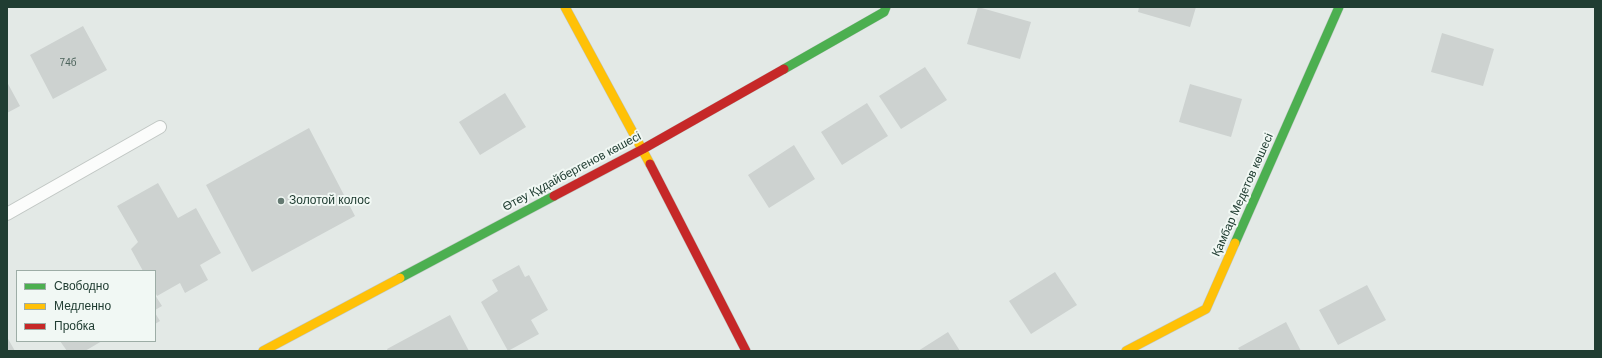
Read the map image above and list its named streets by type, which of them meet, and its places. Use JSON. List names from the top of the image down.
{
  "streets": {
    "street": ["Өтеу Құдайбергенов көшесі", "Қамбар Медетов көшесі"]
  },
  "places": ["Золотой колос"],
  "house_numbers": ["74б"],
  "legend": ["Свободно", "Медленно", "Пробка"]
}
